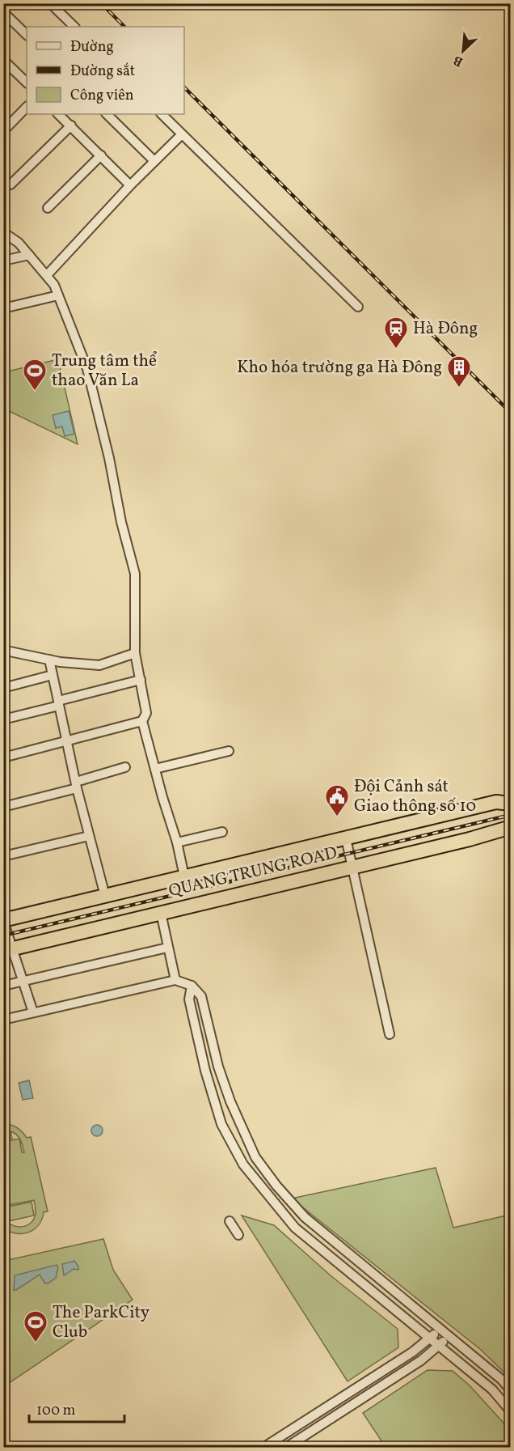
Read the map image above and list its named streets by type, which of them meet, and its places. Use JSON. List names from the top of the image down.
{
  "streets": {
    "highway": ["QUANG TRUNG ROAD"]
  },
  "places": {
    "station": ["Hà Đông"],
    "building": ["Kho hóa trường ga Hà Đông"],
    "sports": ["Trung tâm thể thao Văn La", "The ParkCity Club"],
    "public building": ["Đội Cảnh sát Giao thông số 10"]
  },
  "legend": ["Đường", "Đường sắt", "Công viên"],
  "scale_bar": "100 m",
  "north": "bottom left"
}
